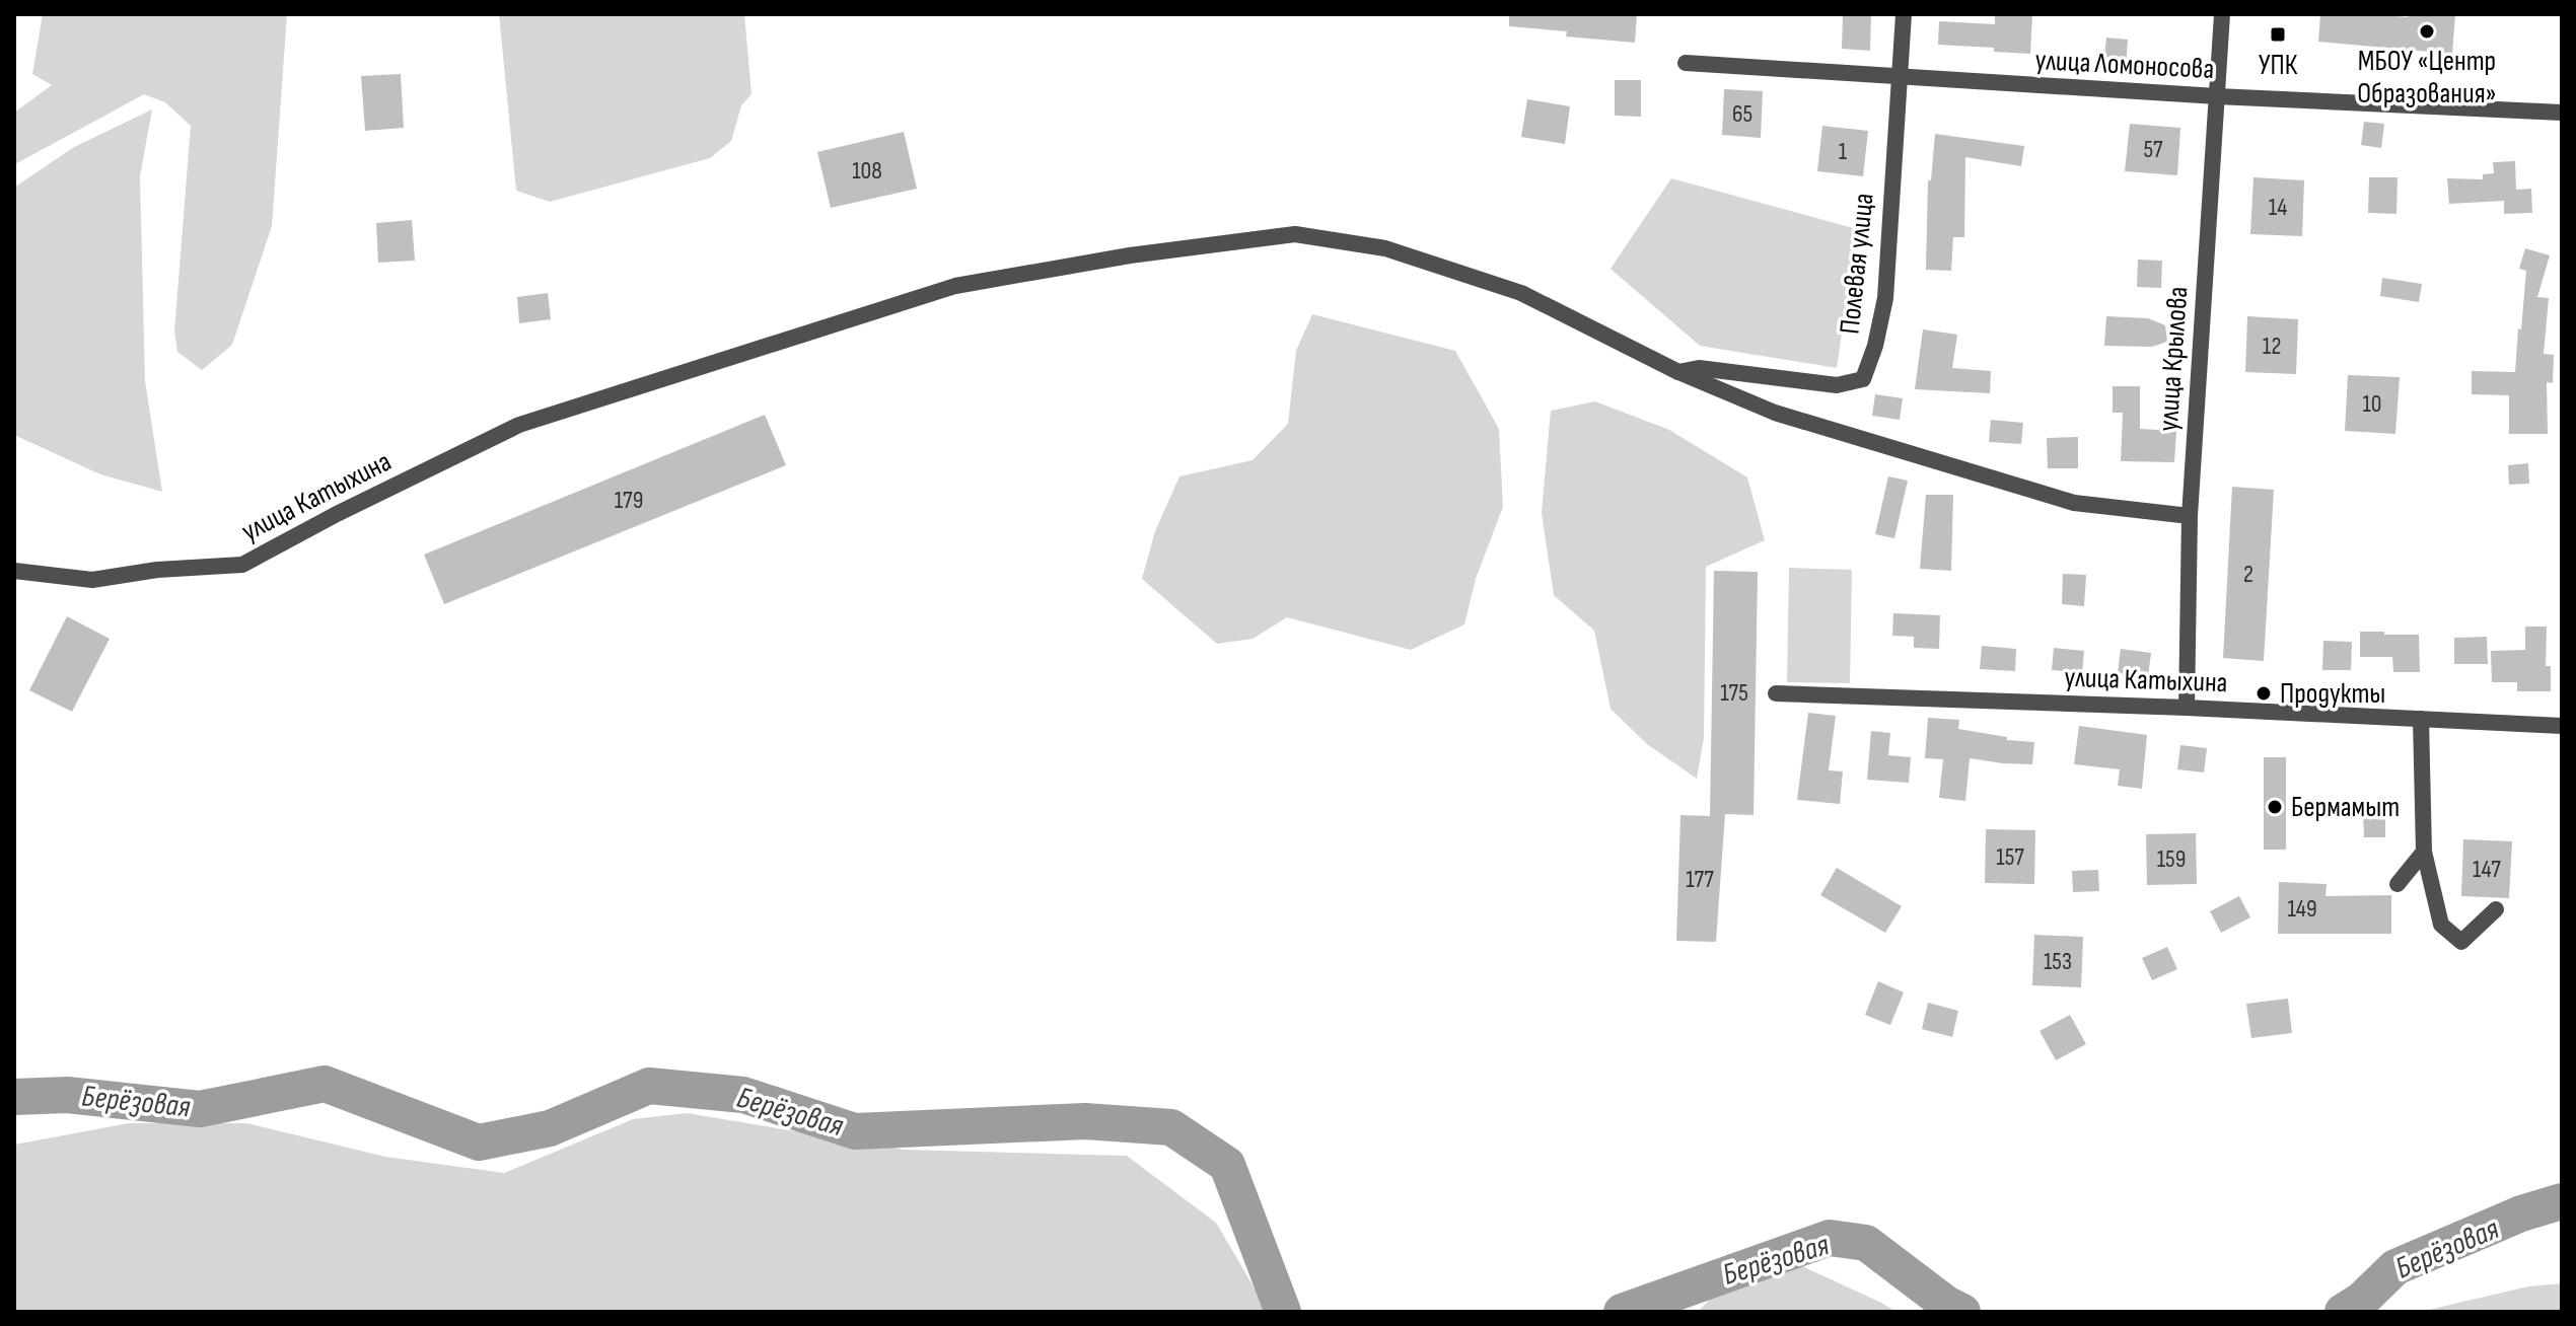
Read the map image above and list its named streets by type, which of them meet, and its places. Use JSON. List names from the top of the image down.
{
  "streets": {
    "street": [
      "улица Ломоносова",
      "Полевая улица",
      "улица Крылова",
      "улица Катыхина"
    ]
  },
  "crossings": [
    ["улица Ломоносова", "Полевая улица"],
    ["улица Ломоносова", "улица Крылова"],
    ["Полевая улица", "улица Катыхина"],
    ["улица Крылова", "улица Катыхина"]
  ],
  "water": ["Берёзовая"],
  "places": {
    "other": ["МБОУ «Центр Образования»", "Продукты", "Бермамыт"],
    "transit": ["УПК"]
  },
  "house_numbers": [
    "65",
    "57",
    "1",
    "108",
    "14",
    "12",
    "10",
    "179",
    "2",
    "175",
    "157",
    "159",
    "147",
    "177",
    "149",
    "153"
  ]
}
